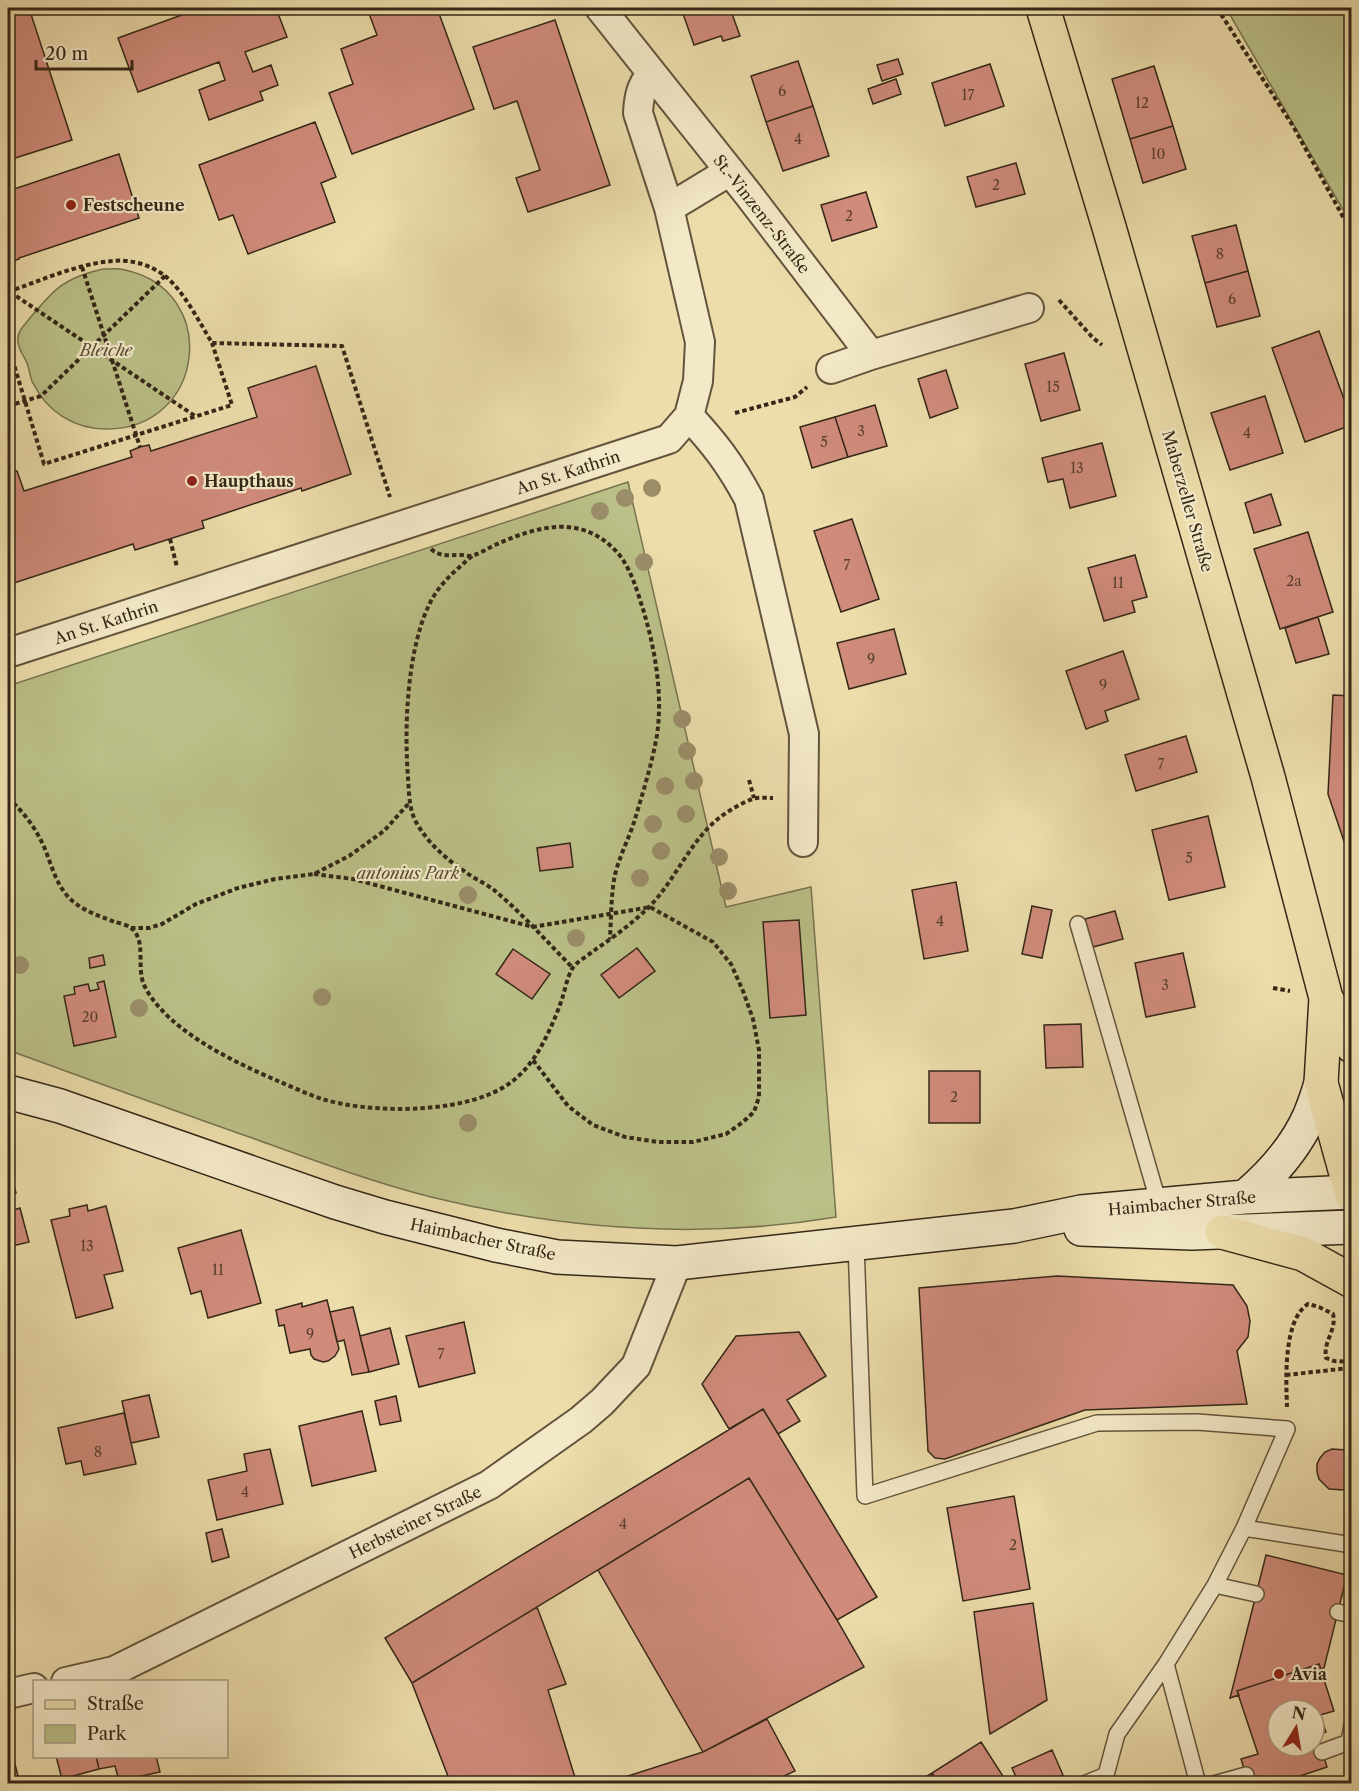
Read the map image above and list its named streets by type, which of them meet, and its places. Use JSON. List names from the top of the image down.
{
  "streets": {
    "main road": ["Maberzeller Straße", "Haimbacher Straße"],
    "street": ["St.-Vinzenz-Straße", "An St. Kathrin", "Herbsteiner Straße"]
  },
  "crossings": [
    ["Maberzeller Straße", "Haimbacher Straße"],
    ["Haimbacher Straße", "Herbsteiner Straße"]
  ],
  "parks": ["Bleiche", "antonius Park"],
  "places": ["Festscheune", "Haupthaus", "Avia"],
  "house_numbers": [
    "6",
    "17",
    "12",
    "4",
    "10",
    "2",
    "2",
    "8",
    "6",
    "15",
    "3",
    "4",
    "5",
    "13",
    "7",
    "2a",
    "11",
    "9",
    "9",
    "7",
    "5",
    "4",
    "3",
    "20",
    "2",
    "13",
    "11",
    "9",
    "7",
    "8",
    "4",
    "4",
    "2"
  ],
  "legend": ["Straße", "Park"],
  "scale_bar": "20 m",
  "north": "top"
}
